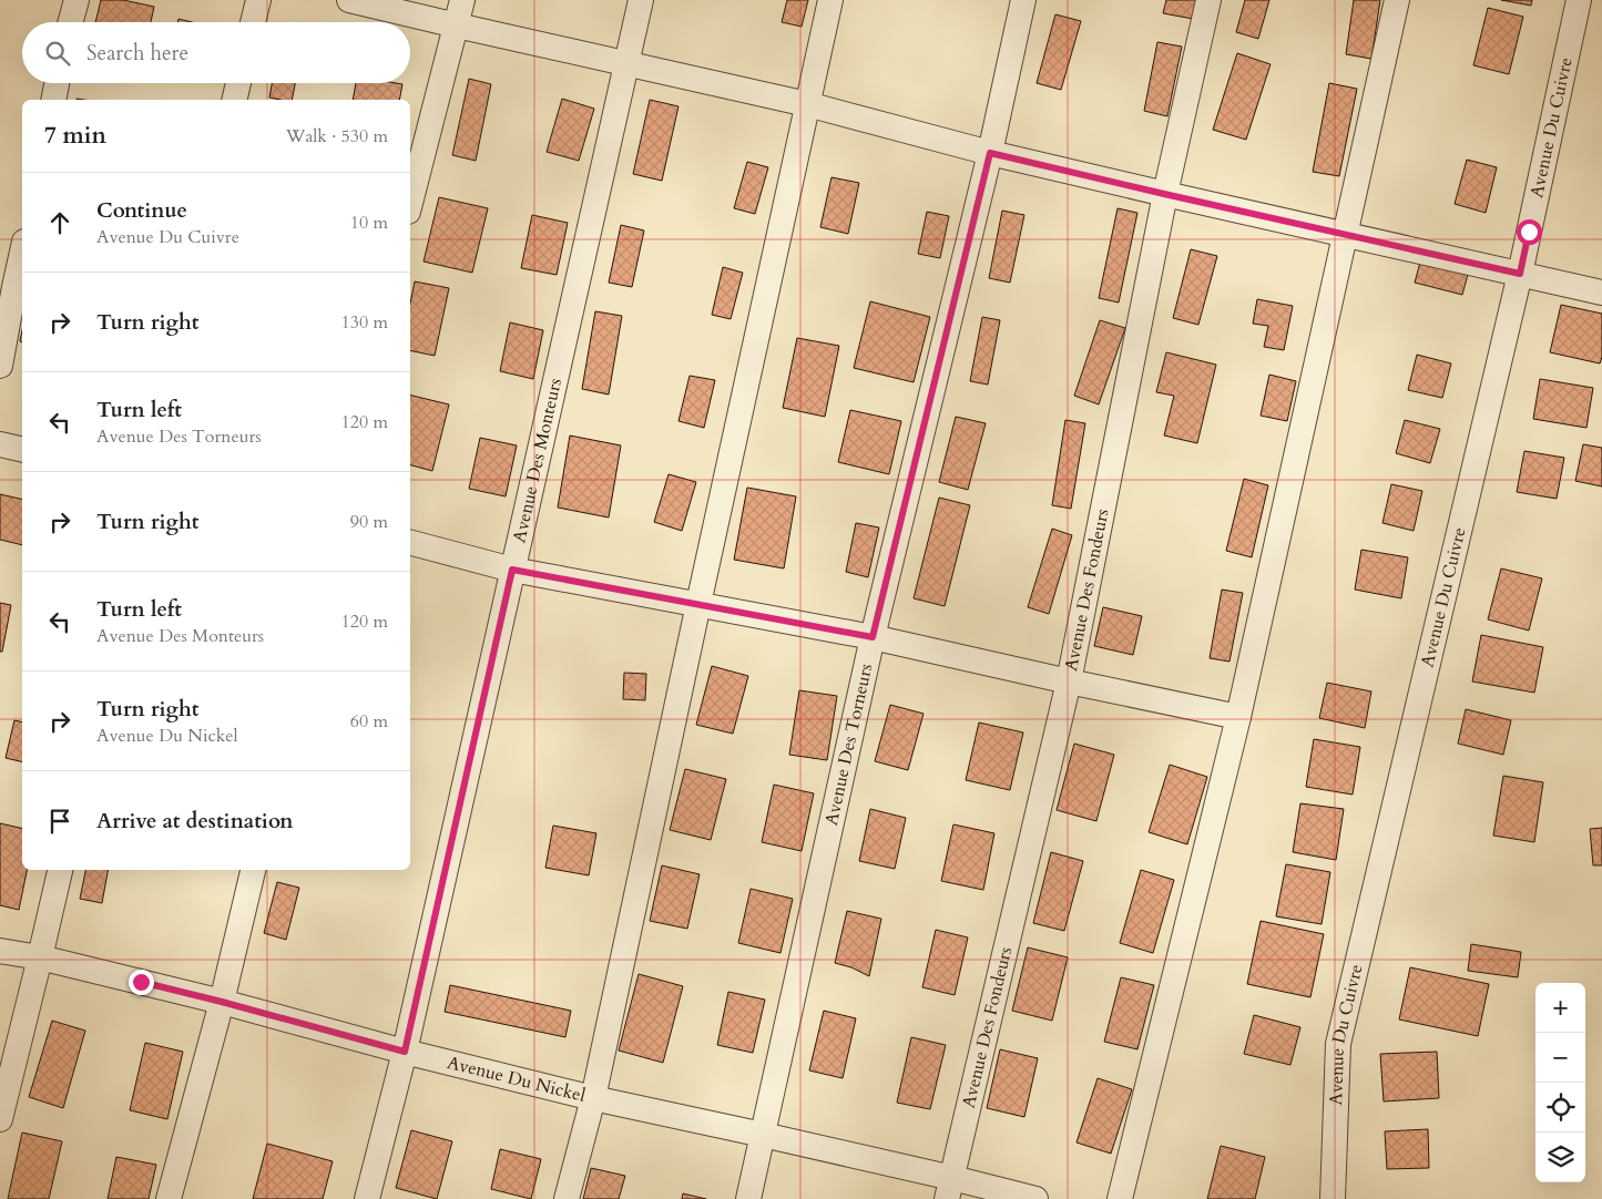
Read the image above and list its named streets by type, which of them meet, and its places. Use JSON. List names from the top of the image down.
{
  "streets": {
    "street": [
      "Avenue Du Cuivre",
      "Avenue Des Monteurs",
      "Avenue Des Fondeurs",
      "Avenue Des Torneurs",
      "Avenue Du Nickel"
    ]
  },
  "crossings": [
    ["Avenue Des Monteurs", "Avenue Du Nickel"],
    ["Avenue Des Fondeurs", "Avenue Du Nickel"],
    ["Avenue Des Torneurs", "Avenue Du Nickel"]
  ],
  "page": {
    "search": "Search here",
    "heading": ["7 min", "Walk · 530 m"],
    "list": [
      ["Continue", "Avenue Du Cuivre", "10 m"],
      ["Turn right", "130 m"],
      ["Turn left", "Avenue Des Torneurs", "120 m"],
      ["Turn right", "90 m"],
      ["Turn left", "Avenue Des Monteurs", "120 m"],
      ["Turn right", "Avenue Du Nickel", "60 m"],
      "Arrive at destination"
    ],
    "map_buttons": ["+", "−"]
  }
}
